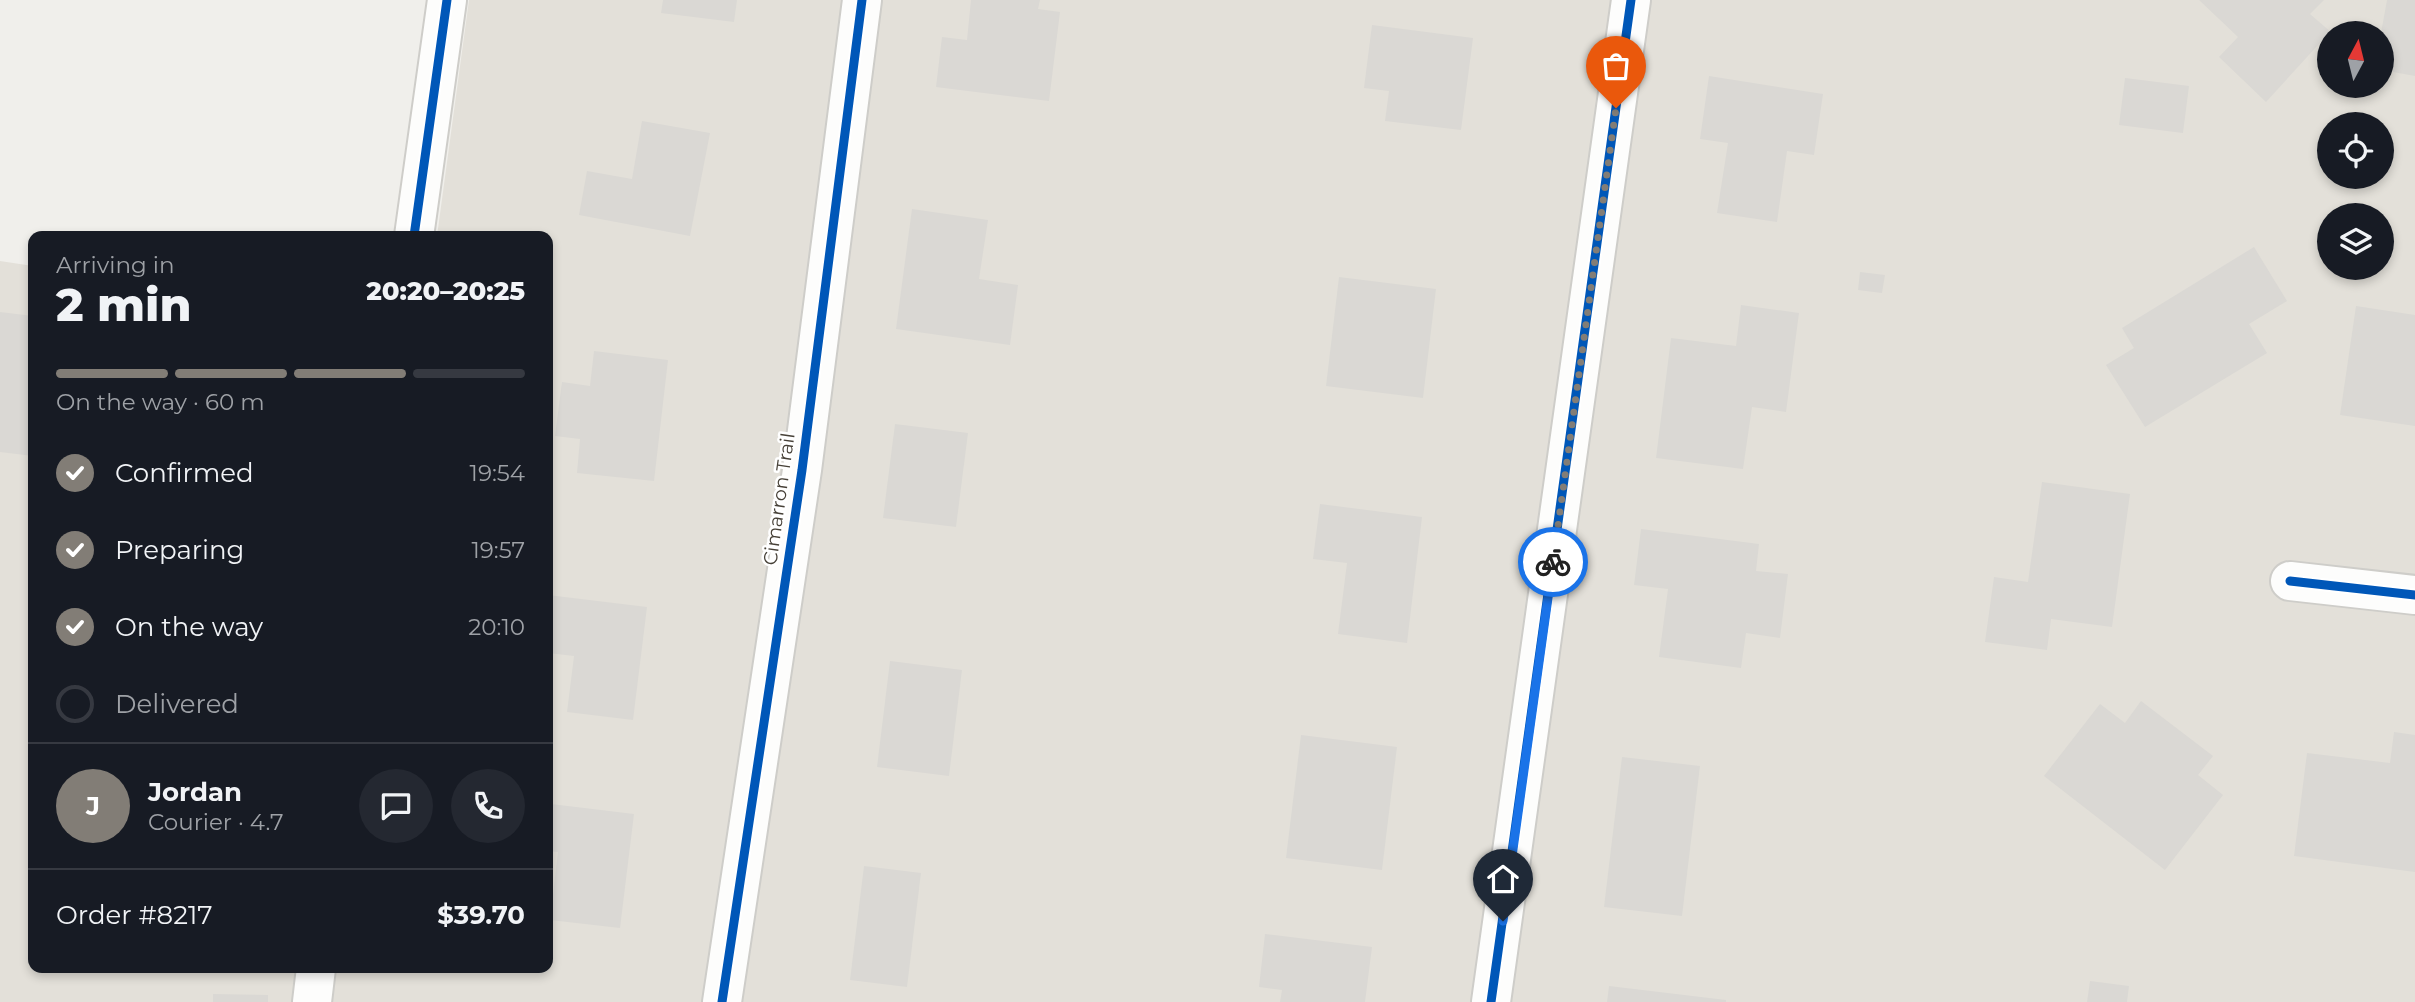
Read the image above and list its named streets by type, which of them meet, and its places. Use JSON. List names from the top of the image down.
{
  "streets": {
    "street": ["Cimarron Trail"]
  },
  "north": "top",
  "page": {
    "heading": ["2 min", "Arriving in", "20:20–20:25"],
    "panel": [
      "Jordan",
      "Courier · 4.7",
      "Order #8217",
      "$39.70"
    ],
    "bar": "On the way · 60 m",
    "list": [
      ["Confirmed", "19:54"],
      ["Preparing", "19:57"],
      ["On the way", "20:10"],
      "Delivered"
    ],
    "round": "J"
  }
}
